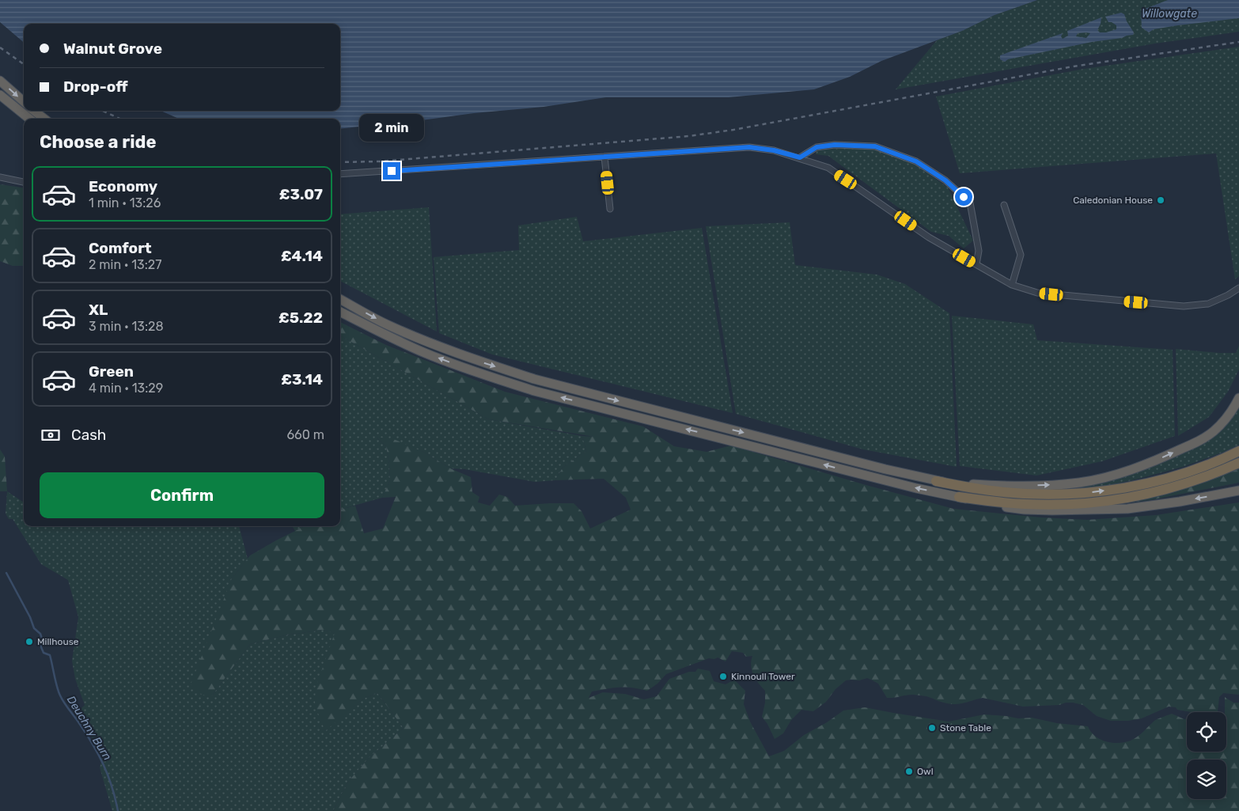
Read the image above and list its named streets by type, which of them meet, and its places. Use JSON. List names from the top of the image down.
{
  "water": ["Willowgate", "Deuchny Burn"],
  "places": [
    "Caledonian House",
    "Millhouse",
    "Kinnoull Tower",
    "Stone Table",
    "Owl"
  ],
  "page": {
    "banner": ["Walnut Grove", "Drop-off"],
    "bubble": "2 min",
    "heading": "Choose a ride",
    "list": [
      {
        "name": "Economy",
        "note": "1 min · 13:26",
        "value": "£3.07"
      },
      {
        "name": "Comfort",
        "note": "2 min · 13:27",
        "value": "£4.14"
      },
      {
        "name": "XL",
        "note": "3 min · 13:28",
        "value": "£5.22"
      },
      {
        "name": "Green",
        "note": "4 min · 13:29",
        "value": "£3.14"
      }
    ],
    "pay": ["Cash", "660 m"],
    "buttons": "Confirm"
  }
}
